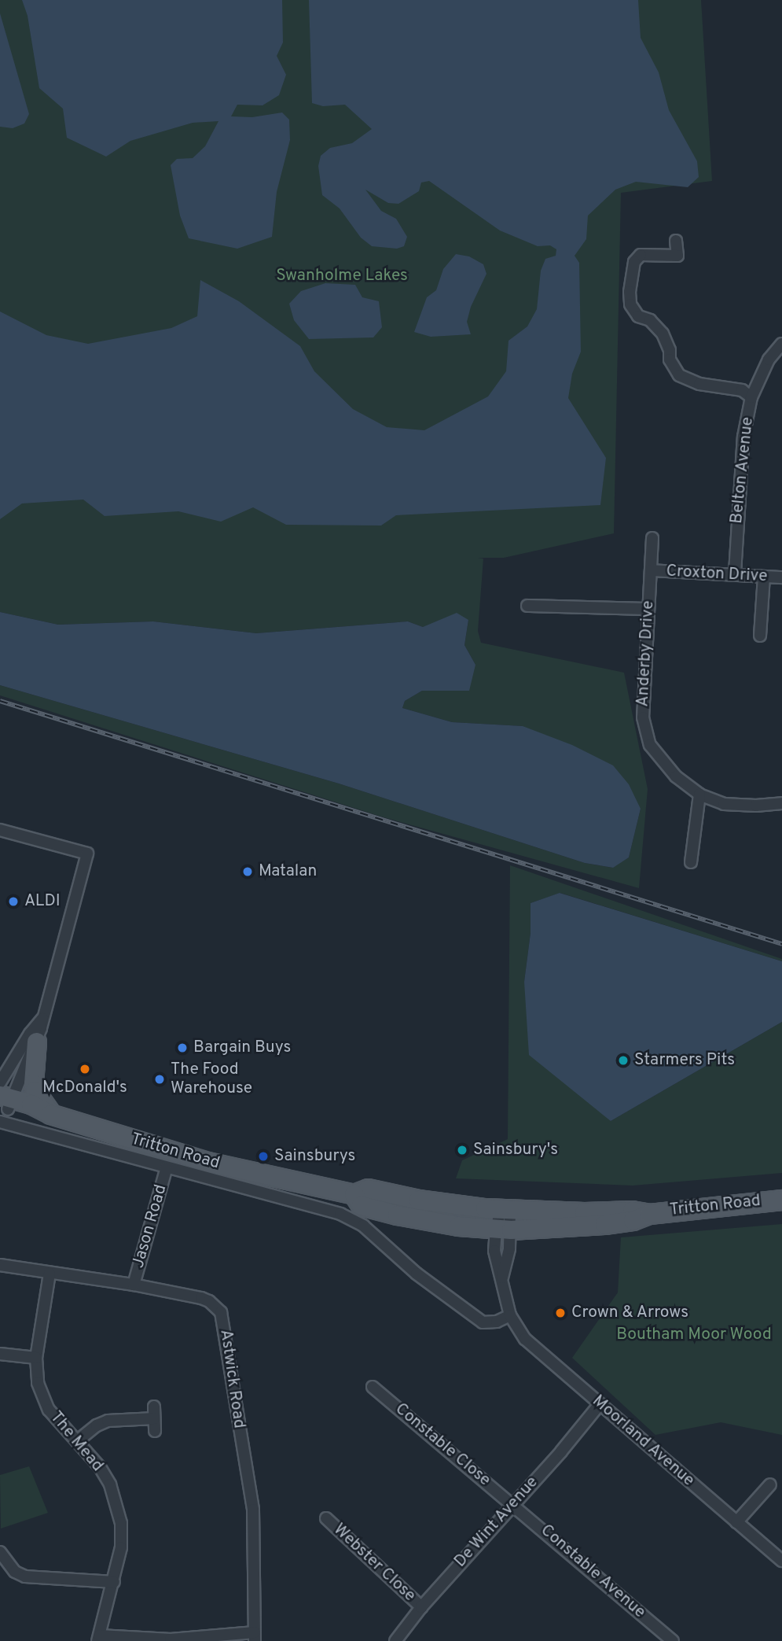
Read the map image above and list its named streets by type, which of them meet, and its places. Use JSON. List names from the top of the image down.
{
  "streets": {
    "main road": ["Tritton Road"],
    "street": [
      "Belton Avenue",
      "Croxton Drive",
      "Anderby Drive",
      "Jason Road",
      "Astwick Road",
      "Moorland Avenue",
      "The Mead",
      "Constable Close",
      "De Wint Avenue",
      "Webster Close",
      "Constable Avenue"
    ]
  },
  "crossings": [
    ["Belton Avenue", "Croxton Drive"],
    ["Croxton Drive", "Anderby Drive"],
    ["Tritton Road", "Moorland Avenue"],
    ["Jason Road", "Astwick Road"],
    ["Astwick Road", "The Mead"],
    ["Moorland Avenue", "De Wint Avenue"],
    ["Constable Close", "De Wint Avenue"],
    ["Constable Close", "Constable Avenue"],
    ["De Wint Avenue", "Webster Close"],
    ["De Wint Avenue", "Constable Avenue"]
  ],
  "parks": ["Swanholme Lakes", "Boutham Moor Wood"],
  "places": [
    "Matalan",
    "ALDI",
    "Bargain Buys",
    "Starmers Pits",
    "McDonald's",
    "The Food Warehouse",
    "Sainsbury's",
    "Sainsburys",
    "Crown & Arrows"
  ]
}
